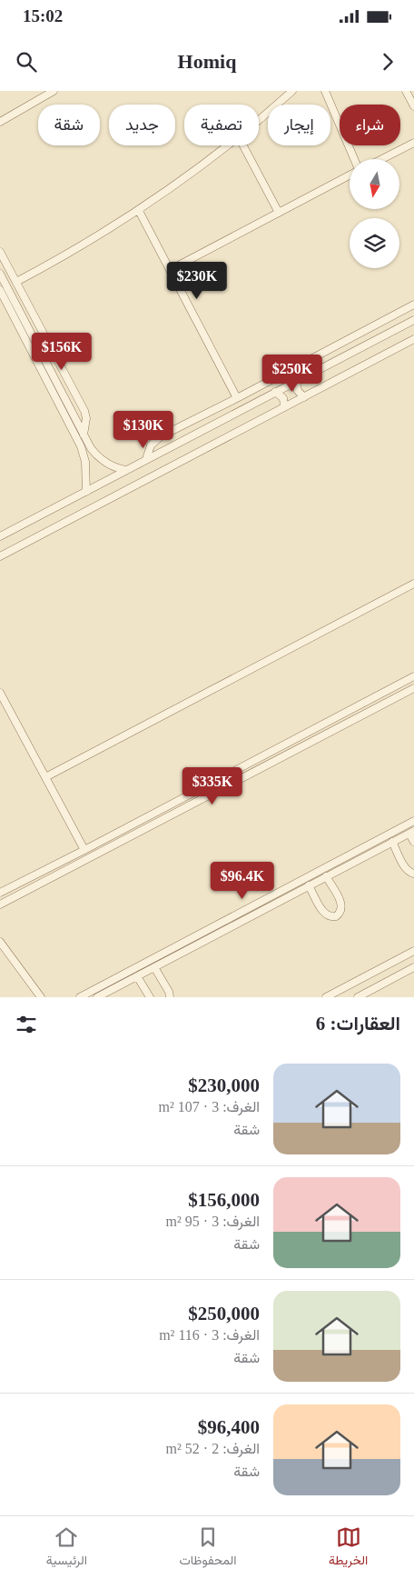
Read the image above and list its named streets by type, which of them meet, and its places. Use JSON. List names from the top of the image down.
{
  "north": "bottom",
  "page": {
    "status": "15:02",
    "header": "Homiq",
    "chip": [
      "شراء",
      "إيجار",
      "تصفية",
      "جديد",
      "شقة"
    ],
    "price": [
      "$230K",
      "$156K",
      "$250K",
      "$130K",
      "$335K",
      "$96.4K"
    ],
    "heading": "العقارات: 6",
    "list": [
      {
        "name": "$230,000",
        "note": "الغرف: 3 · 107 m² · شقة"
      },
      {
        "name": "$156,000",
        "note": "الغرف: 3 · 95 m² · شقة"
      },
      {
        "name": "$250,000",
        "note": "الغرف: 3 · 116 m² · شقة"
      },
      {
        "name": "$96,400",
        "note": "الغرف: 2 · 52 m² · شقة"
      }
    ],
    "tabs": ["الخريطة", "المحفوظات", "الرئيسية"]
  }
}
